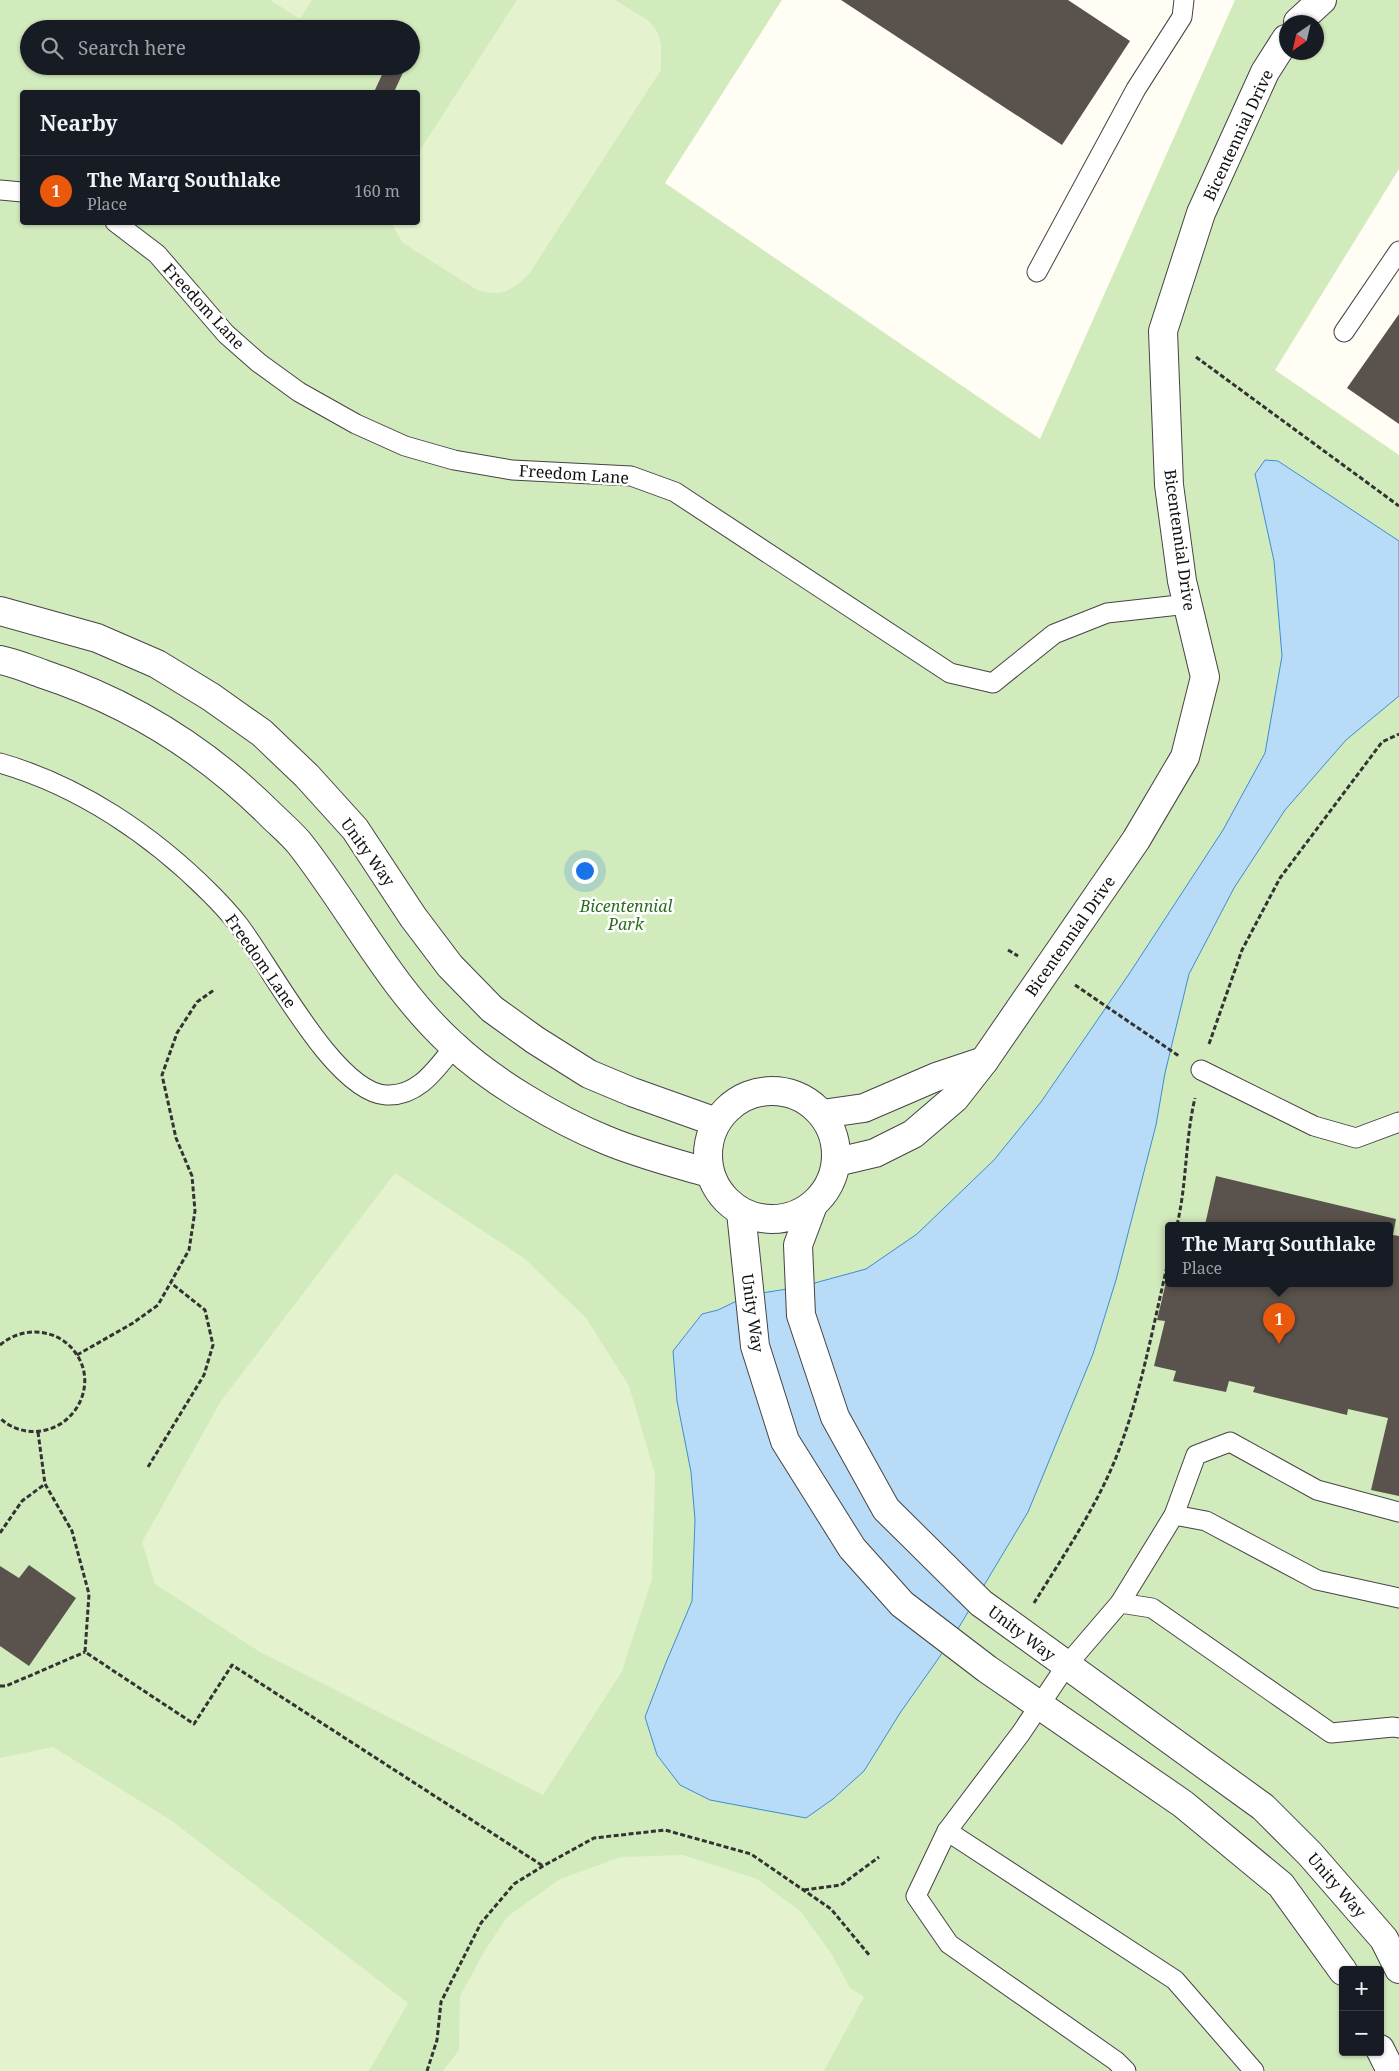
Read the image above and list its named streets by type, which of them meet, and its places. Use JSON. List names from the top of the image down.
{
  "streets": {
    "street": ["Bicentennial Drive", "Unity Way"],
    "lane": ["Freedom Lane"]
  },
  "crossings": [
    ["Bicentennial Drive", "Freedom Lane"],
    ["Bicentennial Drive", "Unity Way"]
  ],
  "parks": ["Bicentennial Park"],
  "north": "bottom left",
  "page": {
    "search": "Search here",
    "heading": "Nearby",
    "list": [
      {
        "mark": "1",
        "name": "The Marq Southlake",
        "note": "Place",
        "value": "160 m"
      }
    ],
    "popup": ["The Marq Southlake", "Place"],
    "pins": "1",
    "map_buttons": ["+", "−"]
  }
}
